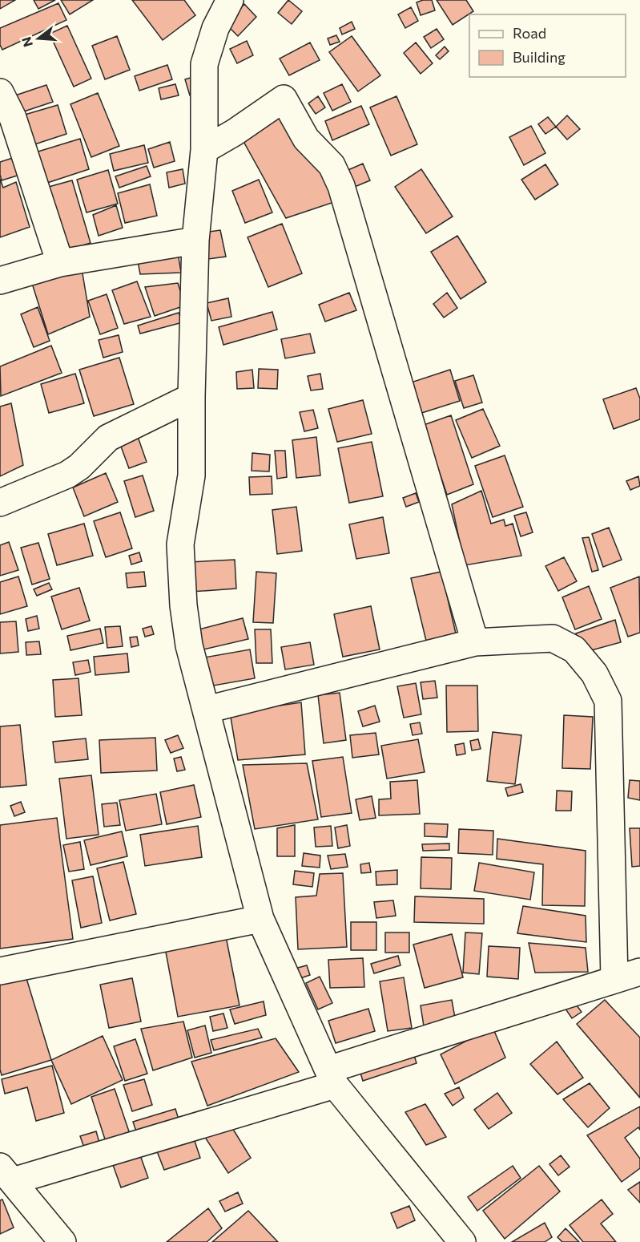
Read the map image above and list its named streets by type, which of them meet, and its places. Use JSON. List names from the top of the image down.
{
  "legend": ["Road", "Building"],
  "north": "left"
}
